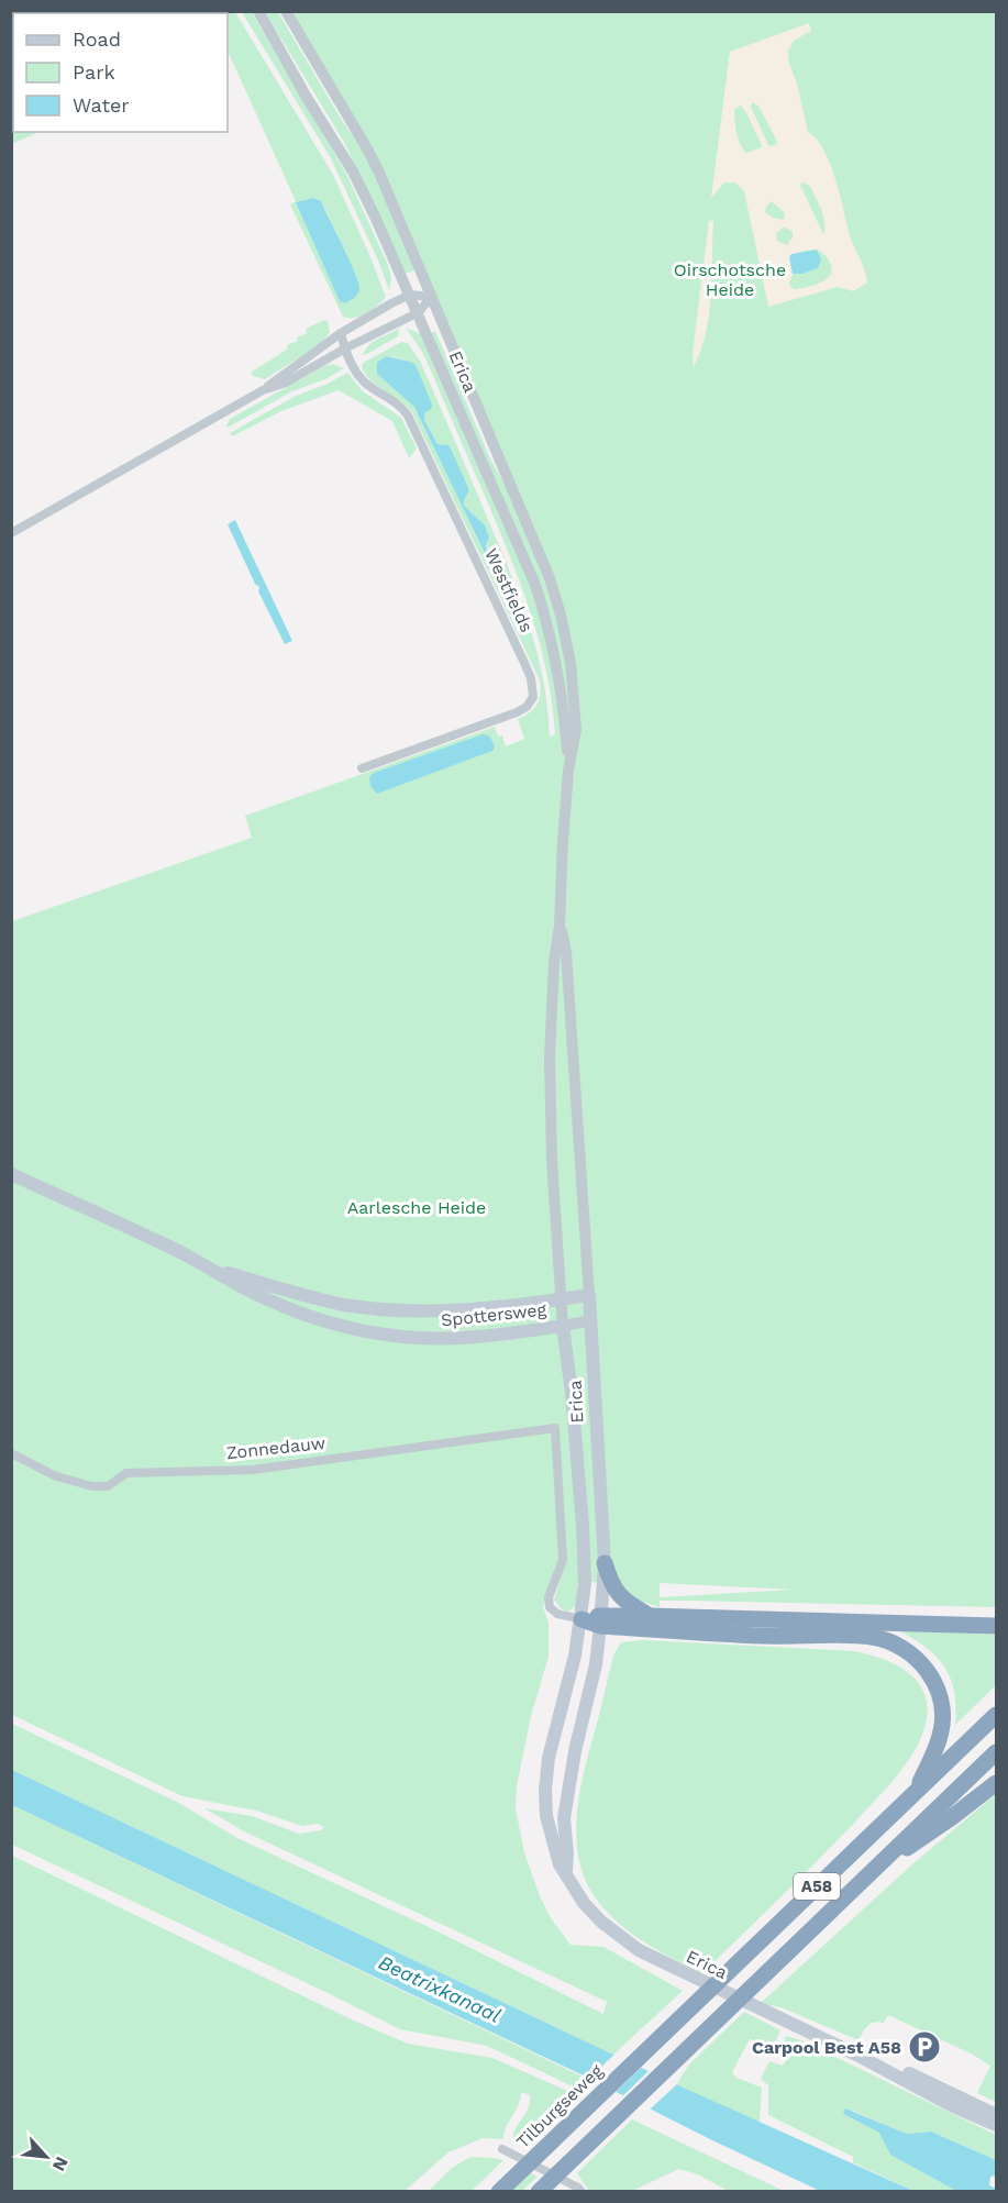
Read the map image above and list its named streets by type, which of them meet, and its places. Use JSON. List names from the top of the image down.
{
  "streets": {
    "highway": ["A58", "Tilburgseweg"],
    "main road": ["Erica", "Spottersweg"],
    "street": ["Westfields", "Zonnedauw"]
  },
  "crossings": [
    ["Erica", "Spottersweg"],
    ["Erica", "Zonnedauw"],
    ["Erica", "A58"],
    ["A58", "Tilburgseweg"]
  ],
  "water": ["Beatrixkanaal"],
  "parks": ["Oirschotsche Heide", "Aarlesche Heide"],
  "places": {
    "parking": ["Carpool Best A58"]
  },
  "legend": ["Road", "Park", "Water"],
  "north": "bottom right"
}
